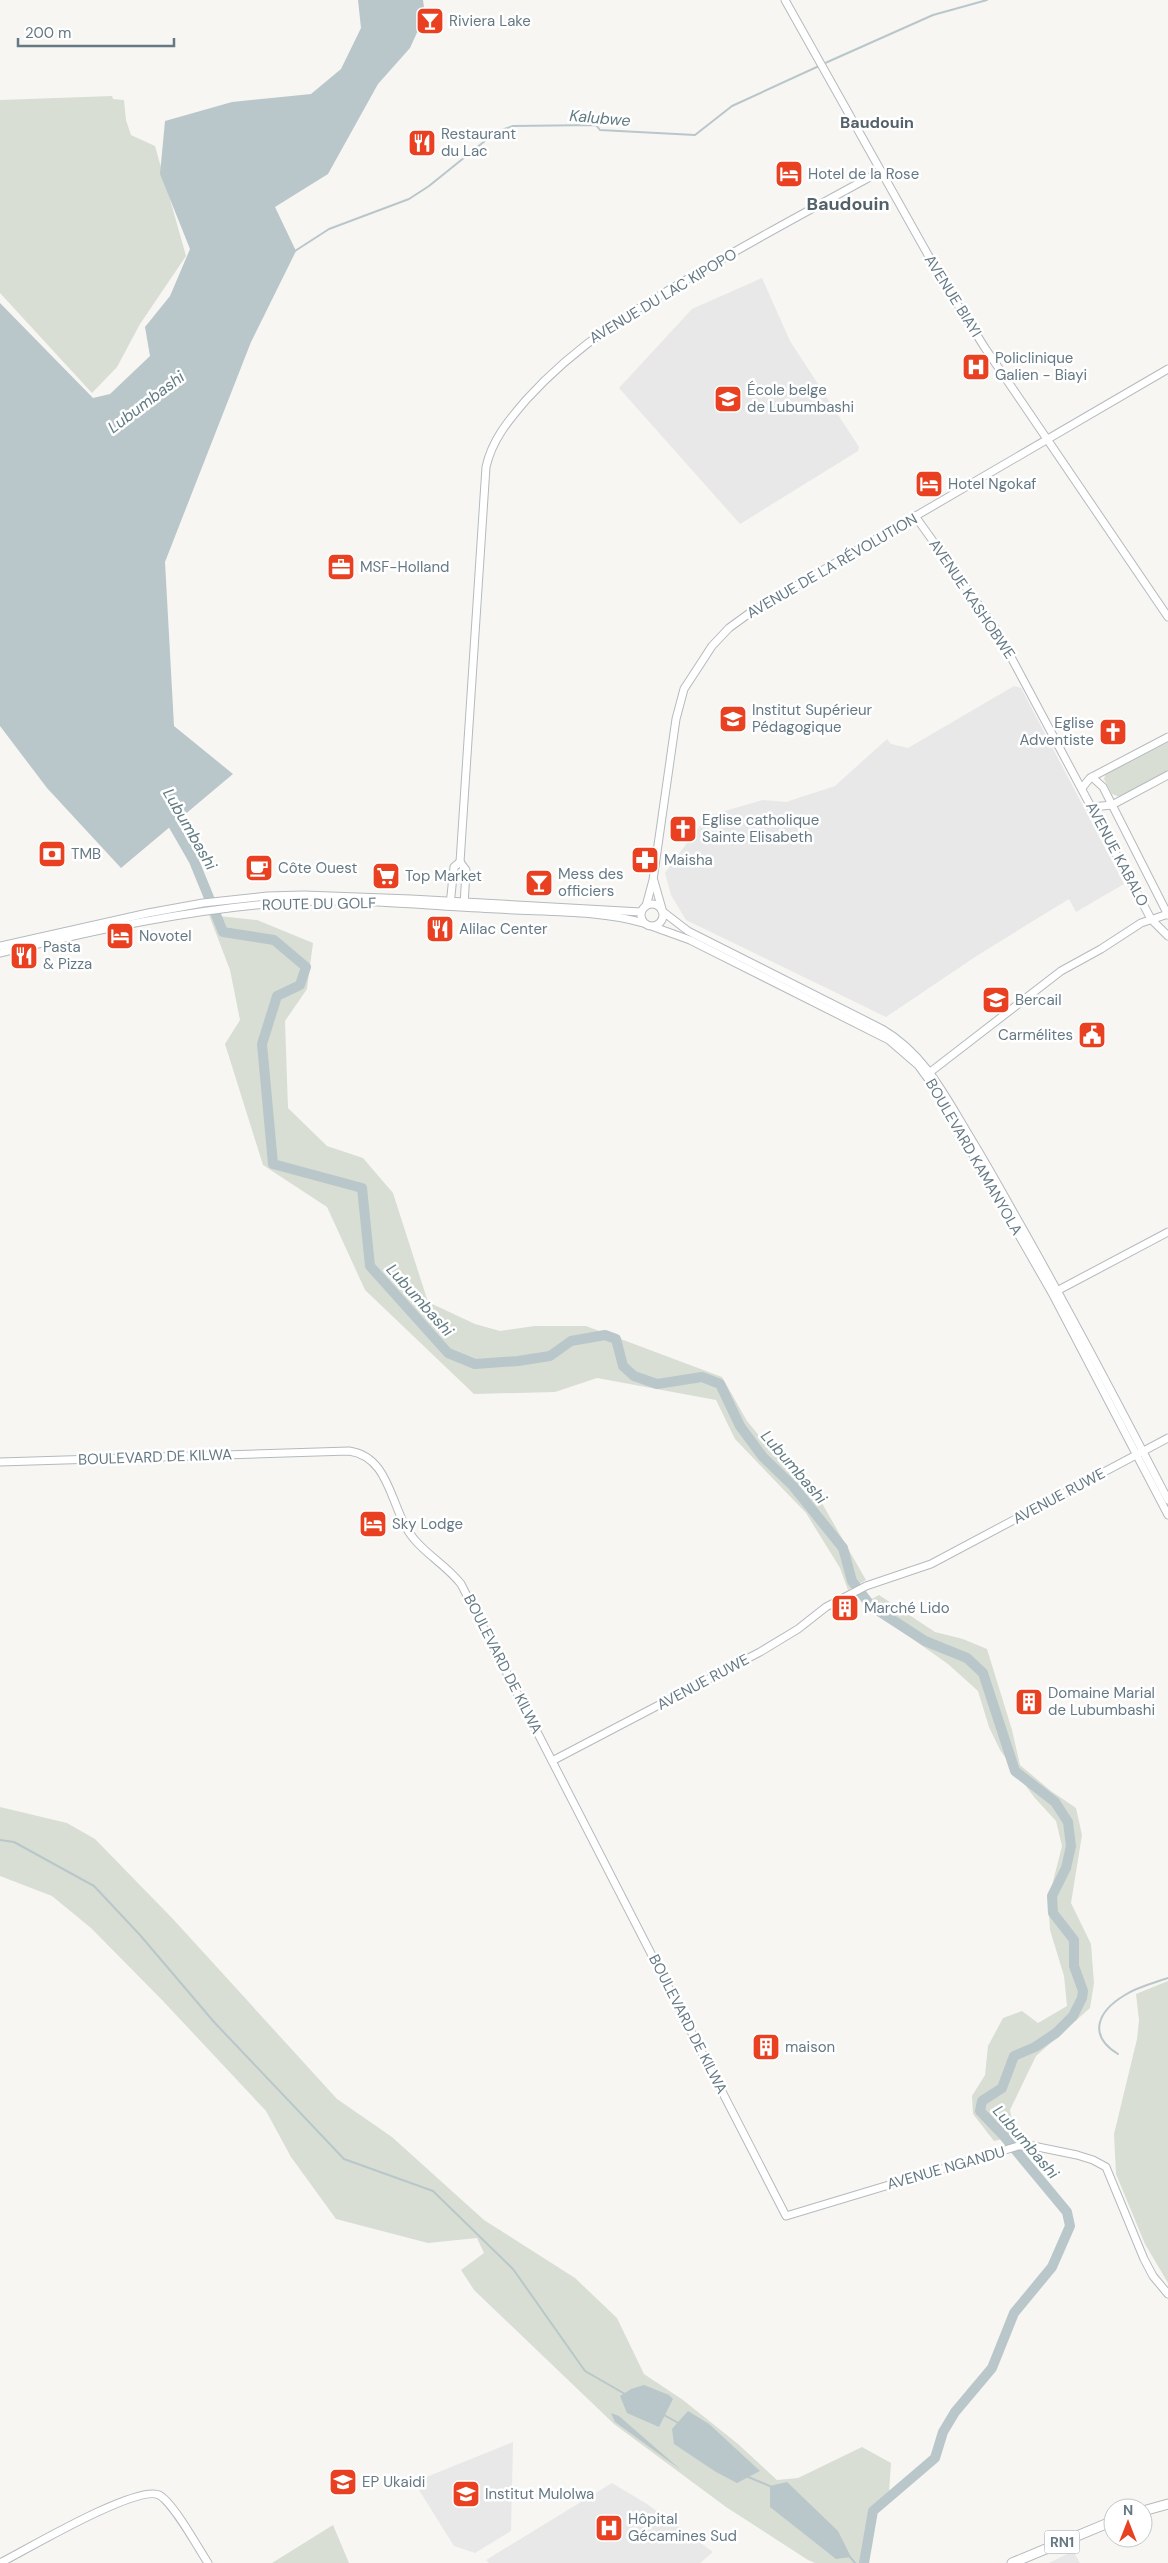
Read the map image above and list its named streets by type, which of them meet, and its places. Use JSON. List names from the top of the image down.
{
  "streets": {
    "highway": ["RN1"],
    "street": [
      "AVENUE DU LAC KIPOPO",
      "AVENUE BIAYI",
      "AVENUE DE LA RÉVOLUTION",
      "AVENUE KASHOBWE",
      "AVENUE KABALO",
      "ROUTE DU GOLF",
      "BOULEVARD KAMANYOLA",
      "BOULEVARD DE KILWA",
      "AVENUE RUWE",
      "AVENUE NGANDU"
    ]
  },
  "crossings": [
    ["AVENUE DU LAC KIPOPO", "AVENUE BIAYI"],
    ["AVENUE BIAYI", "AVENUE DE LA RÉVOLUTION"],
    ["AVENUE DE LA RÉVOLUTION", "AVENUE KASHOBWE"],
    ["AVENUE DE LA RÉVOLUTION", "ROUTE DU GOLF"],
    ["AVENUE DE LA RÉVOLUTION", "BOULEVARD KAMANYOLA"],
    ["AVENUE KASHOBWE", "AVENUE KABALO"],
    ["ROUTE DU GOLF", "BOULEVARD KAMANYOLA"],
    ["BOULEVARD KAMANYOLA", "AVENUE RUWE"],
    ["BOULEVARD DE KILWA", "AVENUE RUWE"],
    ["BOULEVARD DE KILWA", "AVENUE NGANDU"]
  ],
  "districts": ["Baudouin", "Baudouin"],
  "water": ["Kalubwe", "Lubumbashi"],
  "places": {
    "bar": ["Riviera Lake", "Mess des officiers"],
    "restaurant": ["Restaurant du Lac", "Alilac Center", "Pasta & Pizza"],
    "hotel": [
      "Hotel de la Rose",
      "Hotel Ngokaf",
      "Novotel",
      "Sky Lodge"
    ],
    "hospital": ["Policlinique Galien - Biayi", "Hôpital Gécamines Sud"],
    "school or university": [
      "École belge de Lubumbashi",
      "Institut Supérieur Pédagogique",
      "Bercail",
      "EP Ukaidi",
      "Institut Mulolwa"
    ],
    "office": ["MSF-Holland"],
    "church": ["Eglise Adventiste", "Eglise catholique Sainte Elisabeth"],
    "bank": ["TMB"],
    "pharmacy": ["Maisha"],
    "cafe": ["Côte Ouest"],
    "supermarket": ["Top Market"],
    "public building": ["Carmélites"],
    "building": ["Marché Lido", "Domaine Marial de Lubumbashi", "maison"]
  },
  "scale_bar": "200 m",
  "north": "top"
}
